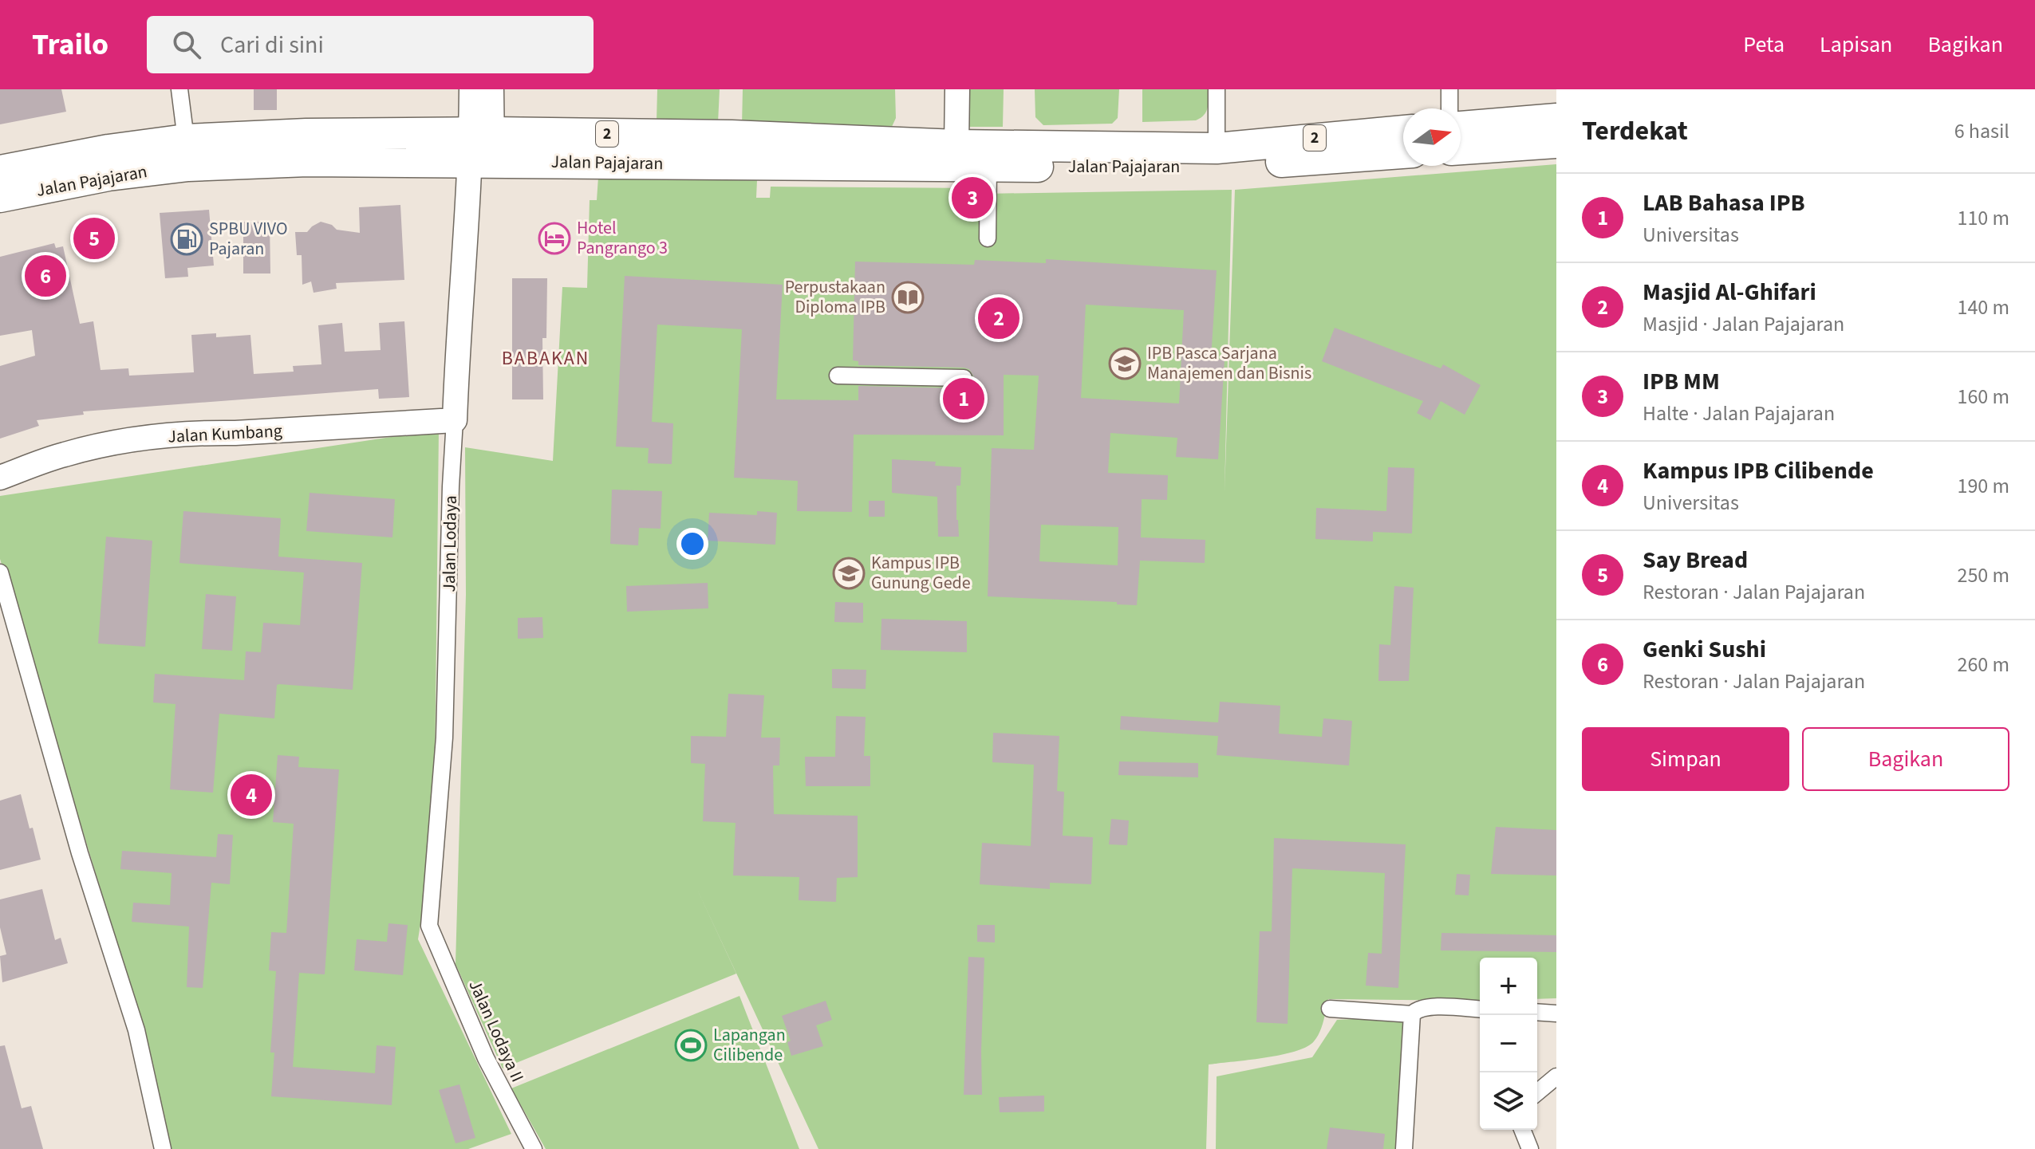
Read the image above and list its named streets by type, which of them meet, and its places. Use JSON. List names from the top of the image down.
{
  "streets": {
    "highway": ["2", "Jalan Pajajaran"],
    "street": ["Jalan Kumbang", "Jalan Lodaya", "Jalan Lodaya II"]
  },
  "crossings": [
    ["2", "Jalan Pajajaran"],
    ["Jalan Pajajaran", "Jalan Lodaya"],
    ["Jalan Kumbang", "Jalan Lodaya"],
    ["Jalan Lodaya", "Jalan Lodaya II"]
  ],
  "districts": ["BABAKAN"],
  "places": {
    "hotel": ["Hotel Pangrango 3"],
    "fuel station": ["SPBU VIVO Pajaran"],
    "library": ["Perpustakaan Diploma IPB"],
    "school or university": ["IPB Pasca Sarjana Manajemen dan Bisnis", "Kampus IPB Gunung Gede"],
    "sports": ["Lapangan Cilibende"]
  },
  "north": "right",
  "page": {
    "header": "Trailo",
    "search": "Cari di sini",
    "nav": ["Peta", "Lapisan", "Bagikan"],
    "heading": ["Terdekat", "6 hasil"],
    "list": [
      {
        "mark": "1",
        "name": "LAB Bahasa IPB",
        "note": "Universitas",
        "value": "110 m"
      },
      {
        "mark": "2",
        "name": "Masjid Al-Ghifari",
        "note": "Masjid · Jalan Pajajaran",
        "value": "140 m"
      },
      {
        "mark": "3",
        "name": "IPB MM",
        "note": "Halte · Jalan Pajajaran",
        "value": "160 m"
      },
      {
        "mark": "4",
        "name": "Kampus IPB Cilibende",
        "note": "Universitas",
        "value": "190 m"
      },
      {
        "mark": "5",
        "name": "Say Bread",
        "note": "Restoran · Jalan Pajajaran",
        "value": "250 m"
      },
      {
        "mark": "6",
        "name": "Genki Sushi",
        "note": "Restoran · Jalan Pajajaran",
        "value": "260 m"
      }
    ],
    "pins": [
      "3",
      "5",
      "6",
      "2",
      "1",
      "4"
    ],
    "buttons": ["Simpan", "Bagikan"],
    "map_buttons": ["+", "−"]
  }
}
